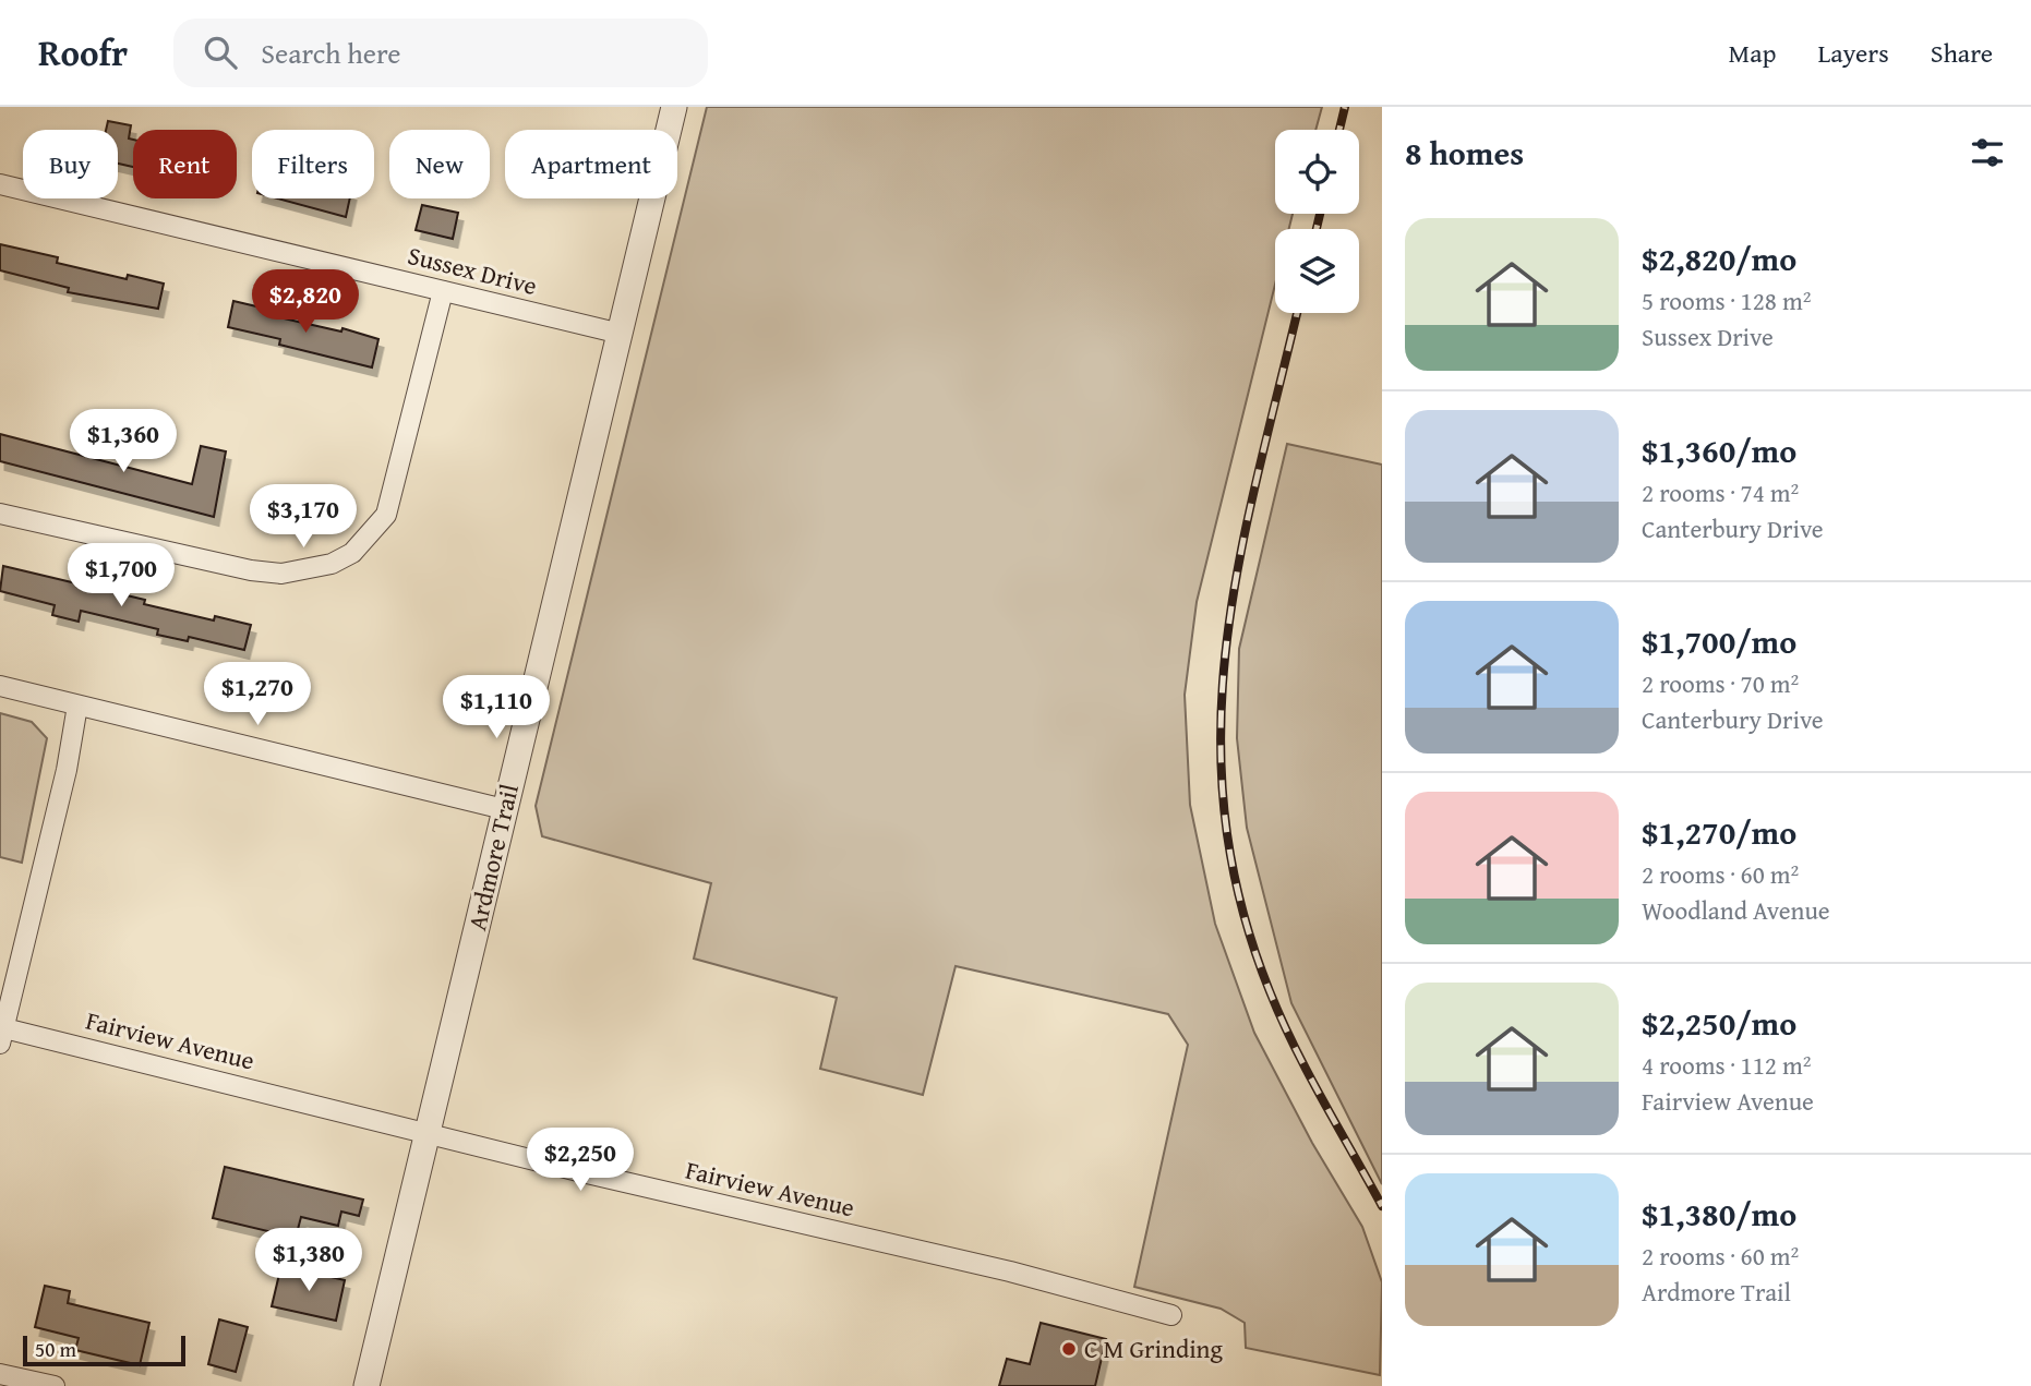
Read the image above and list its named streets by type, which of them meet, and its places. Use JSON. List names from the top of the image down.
{
  "streets": {
    "street": ["Sussex Drive", "Ardmore Trail", "Fairview Avenue"]
  },
  "crossings": [
    ["Sussex Drive", "Ardmore Trail"],
    ["Ardmore Trail", "Fairview Avenue"]
  ],
  "places": ["C M Grinding"],
  "scale_bar": "50 m",
  "page": {
    "header": "Roofr",
    "search": "Search here",
    "nav": ["Map", "Layers", "Share"],
    "heading": "8 homes",
    "chip": [
      "Buy",
      "Rent",
      "Filters",
      "New",
      "Apartment"
    ],
    "list": [
      {
        "name": "$2,820/mo",
        "note": "5 rooms · 128 m² · Sussex Drive"
      },
      {
        "name": "$1,360/mo",
        "note": "2 rooms · 74 m² · Canterbury Drive"
      },
      {
        "name": "$1,700/mo",
        "note": "2 rooms · 70 m² · Canterbury Drive"
      },
      {
        "name": "$1,270/mo",
        "note": "2 rooms · 60 m² · Woodland Avenue"
      },
      {
        "name": "$2,250/mo",
        "note": "4 rooms · 112 m² · Fairview Avenue"
      },
      {
        "name": "$1,380/mo",
        "note": "2 rooms · 60 m² · Ardmore Trail"
      }
    ],
    "price": [
      "$2,820",
      "$1,360",
      "$3,170",
      "$1,700",
      "$1,270",
      "$1,110",
      "$2,250",
      "$1,380"
    ],
    "scale": "50 m"
  }
}
